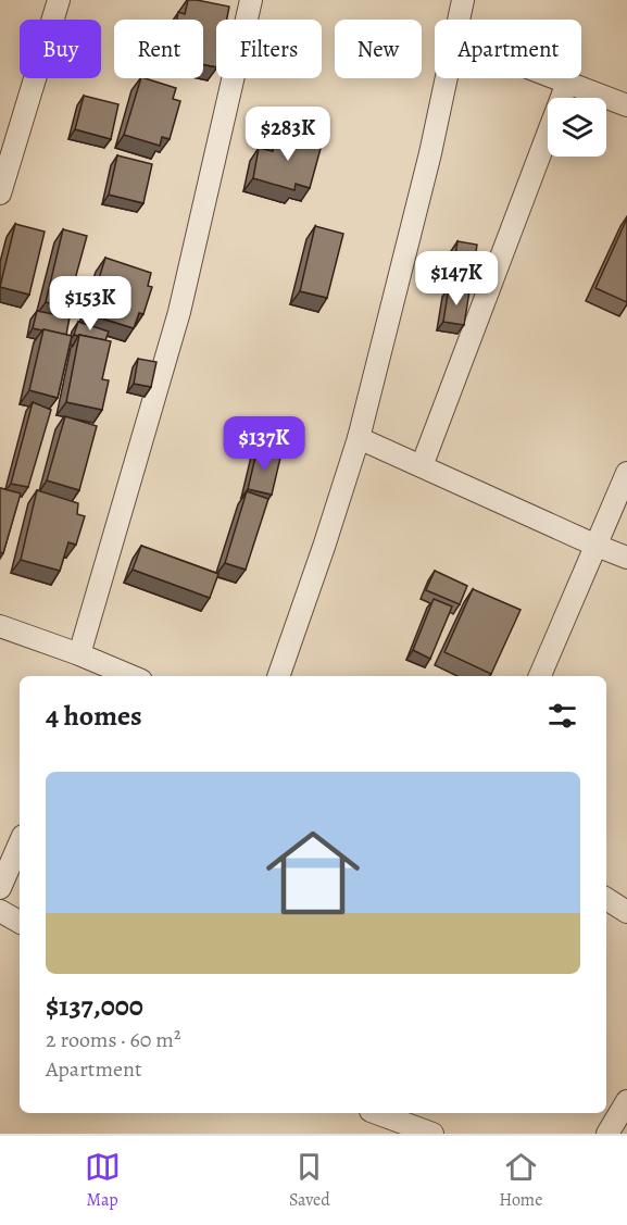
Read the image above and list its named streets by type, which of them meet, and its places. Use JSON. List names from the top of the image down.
{
  "page": {
    "chip": [
      "Buy",
      "Rent",
      "Filters",
      "New",
      "Apartment"
    ],
    "price": [
      "$283K",
      "$147K",
      "$153K",
      "$137K"
    ],
    "heading": "4 homes",
    "list": [
      {
        "name": "$137,000",
        "note": "2 rooms · 60 m² · Apartment"
      }
    ],
    "tabs": ["Map", "Saved", "Home"]
  }
}
